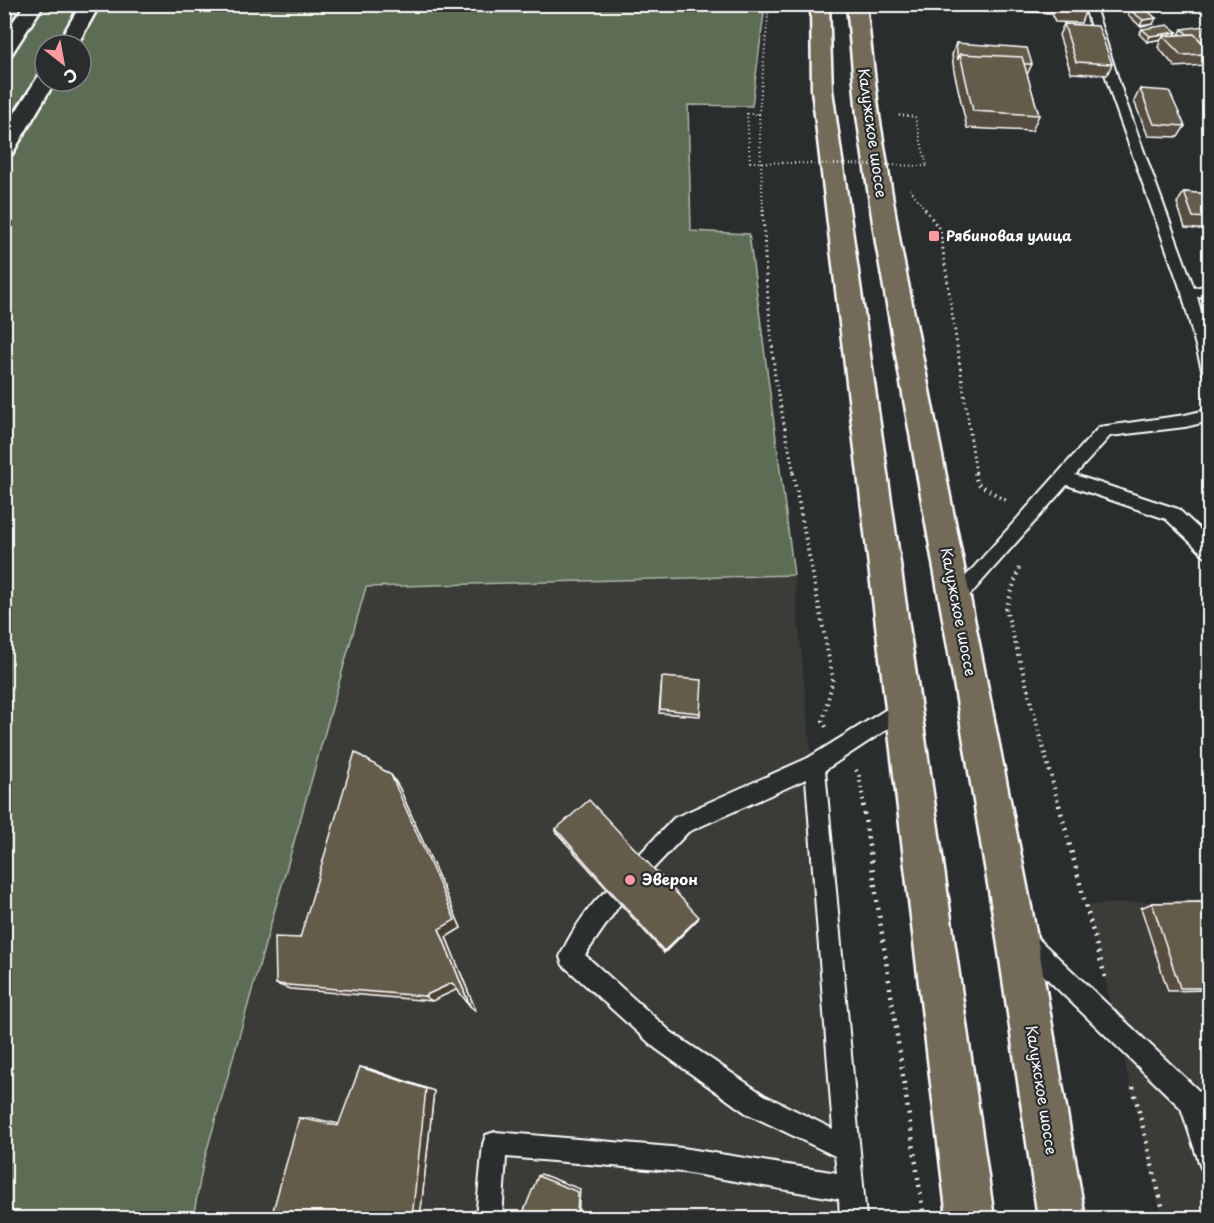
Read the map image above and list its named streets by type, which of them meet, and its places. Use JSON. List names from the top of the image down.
{
  "streets": {
    "highway": ["Калужское шоссе"]
  },
  "places": {
    "transit": ["Рябиновая улица"],
    "other": ["Эверон"]
  },
  "north": "bottom right"
}
